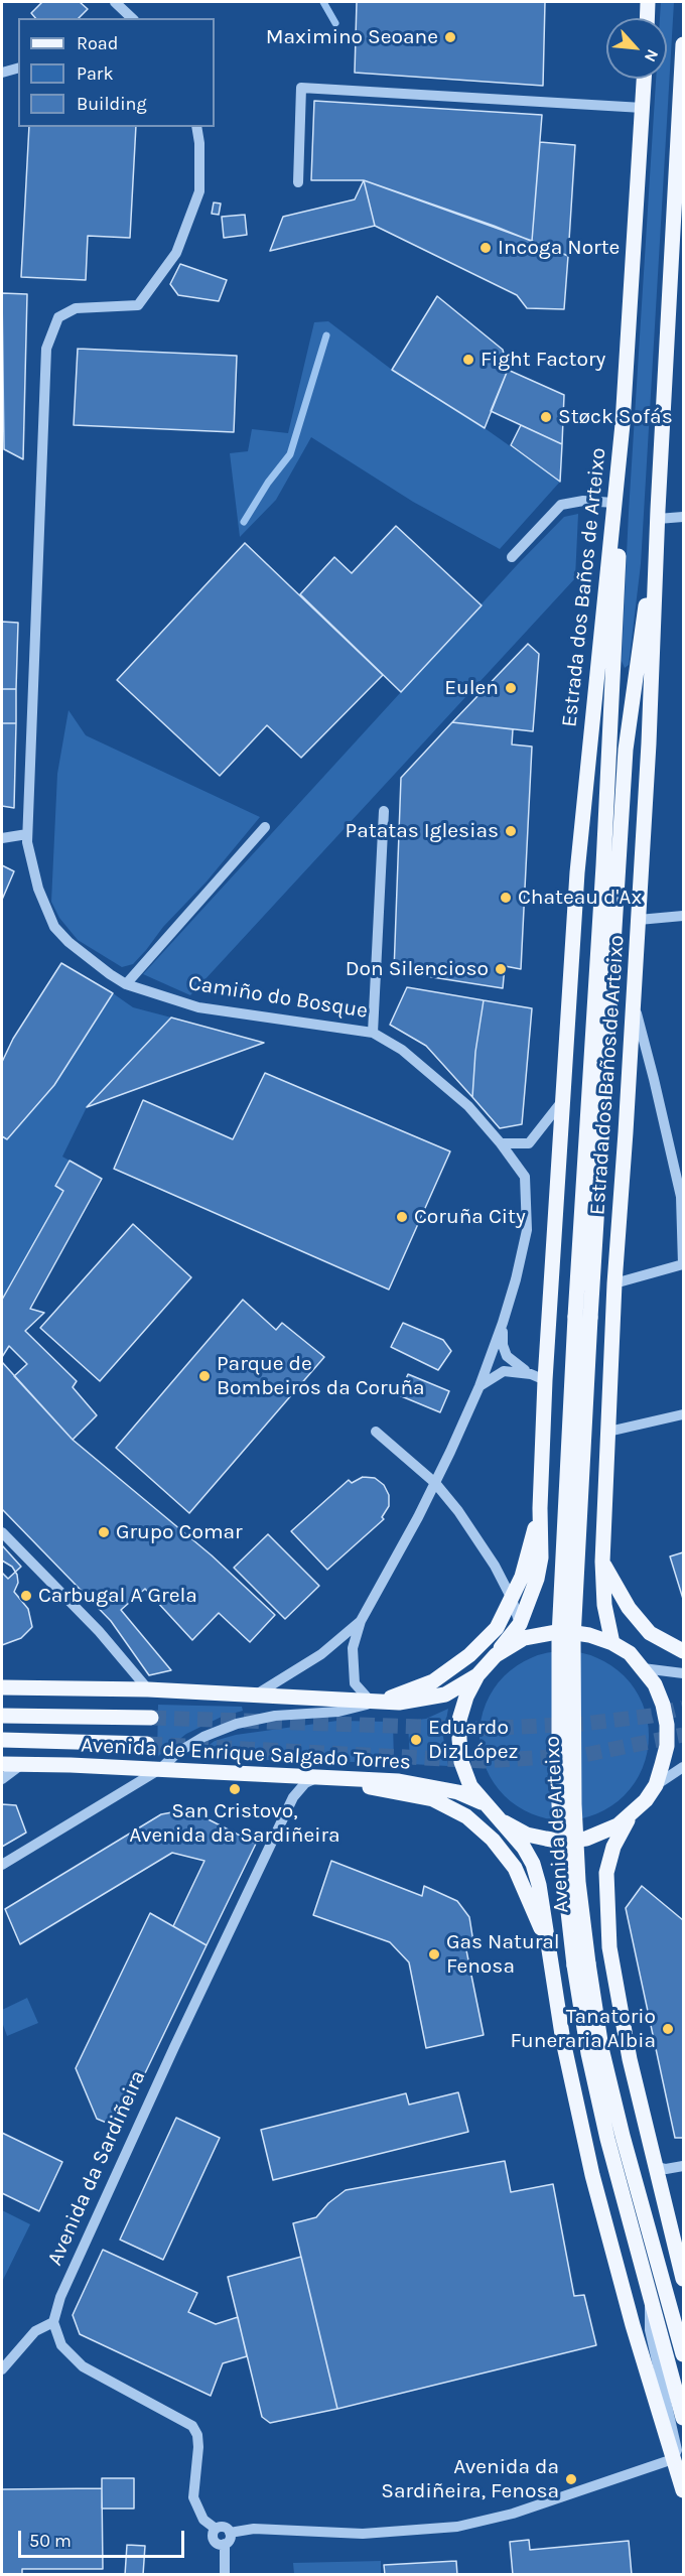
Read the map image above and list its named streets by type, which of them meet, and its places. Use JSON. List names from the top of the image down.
{
  "streets": {
    "main road": ["Estrada dos Baños de Arteixo", "Avenida de Enrique Salgado Torres", "Avenida de Arteixo"],
    "street": ["Camiño do Bosque", "Avenida da Sardiñeira"]
  },
  "crossings": [
    ["Estrada dos Baños de Arteixo", "Avenida de Enrique Salgado Torres"],
    ["Estrada dos Baños de Arteixo", "Avenida de Arteixo"],
    ["Avenida de Enrique Salgado Torres", "Avenida de Arteixo"],
    ["Avenida de Enrique Salgado Torres", "Avenida da Sardiñeira"]
  ],
  "places": [
    "Maximino Seoane",
    "Incoga Norte",
    "Fight Factory",
    "Støck Sofás",
    "Eulen",
    "Patatas Iglesias",
    "Chateau d'Ax",
    "Don Silencioso",
    "Coruña City",
    "Parque de Bombeiros da Coruña",
    "Grupo Comar",
    "Carbugal A Grela",
    "Eduardo Diz López",
    "San Cristovo, Avenida da Sardiñeira",
    "Gas Natural Fenosa",
    "Tanatorio Funeraria Albia",
    "Avenida da Sardiñeira, Fenosa"
  ],
  "legend": ["Road", "Park", "Building"],
  "scale_bar": "50 m",
  "north": "bottom right"
}
